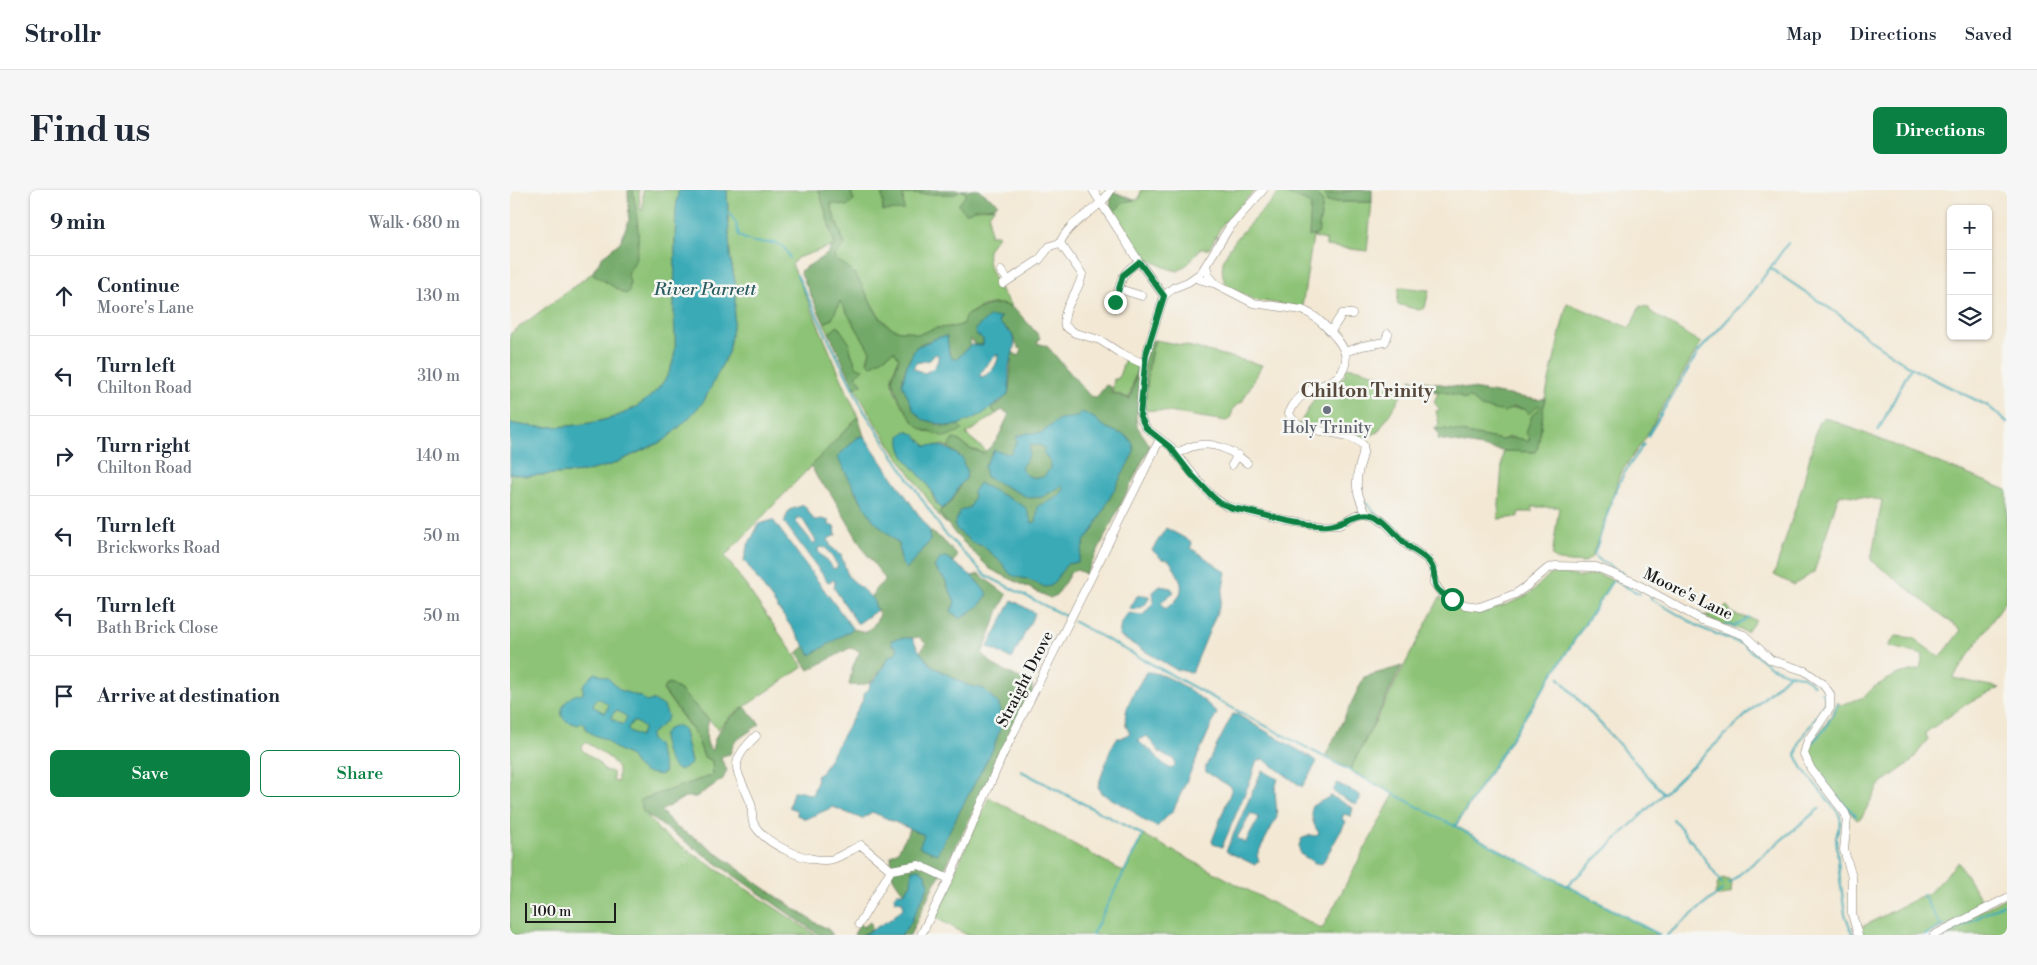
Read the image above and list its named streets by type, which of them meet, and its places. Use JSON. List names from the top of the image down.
{
  "streets": {
    "street": ["Moore's Lane", "Straight Drove"]
  },
  "districts": ["Chilton Trinity"],
  "water": ["River Parrett"],
  "places": ["Holy Trinity"],
  "scale_bar": "100 m",
  "page": {
    "header": "Strollr",
    "nav": ["Map", "Directions", "Saved"],
    "buttons": [
      "Directions",
      ["Save", "Share"]
    ],
    "title": "Find us",
    "heading": ["9 min", "Walk · 680 m"],
    "map_buttons": ["+", "−"],
    "list": [
      ["Continue", "Moore's Lane", "130 m"],
      ["Turn left", "Chilton Road", "310 m"],
      ["Turn right", "Chilton Road", "140 m"],
      ["Turn left", "Brickworks Road", "50 m"],
      ["Turn left", "Bath Brick Close", "50 m"],
      "Arrive at destination"
    ],
    "scale": "100 m"
  }
}
